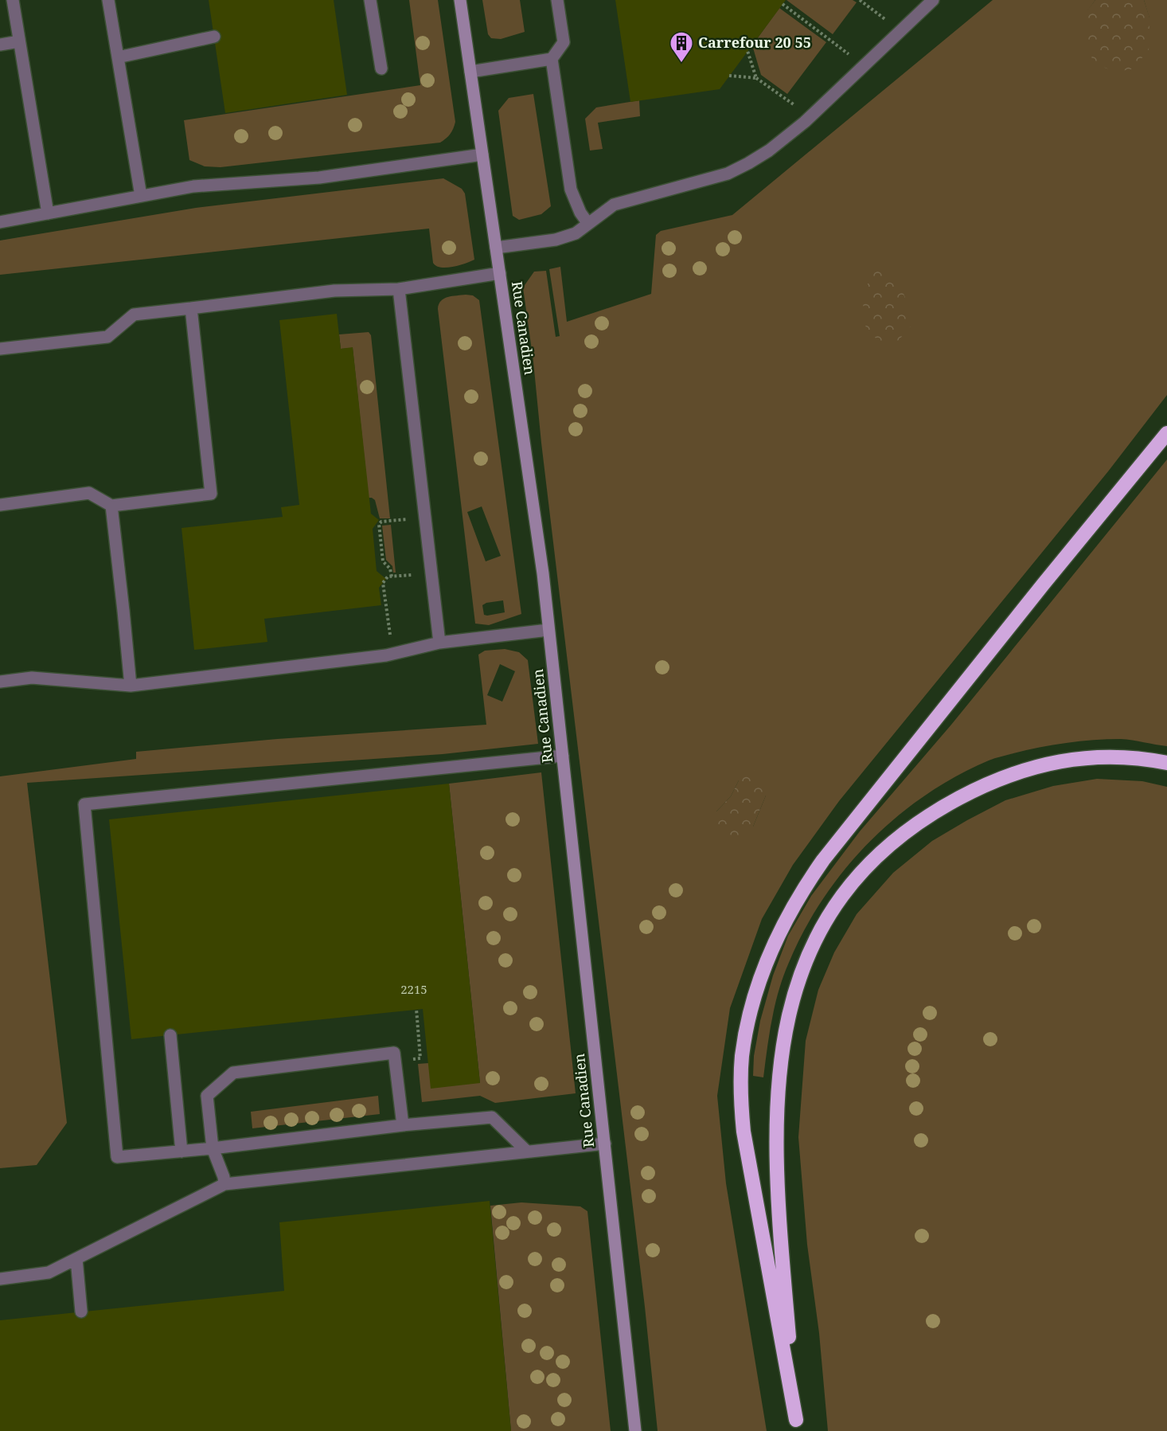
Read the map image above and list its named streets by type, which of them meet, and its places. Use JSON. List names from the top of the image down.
{
  "streets": {
    "street": ["Rue Canadien"]
  },
  "places": {
    "building": ["Carrefour 20 55"]
  },
  "house_numbers": ["2215"]
}
